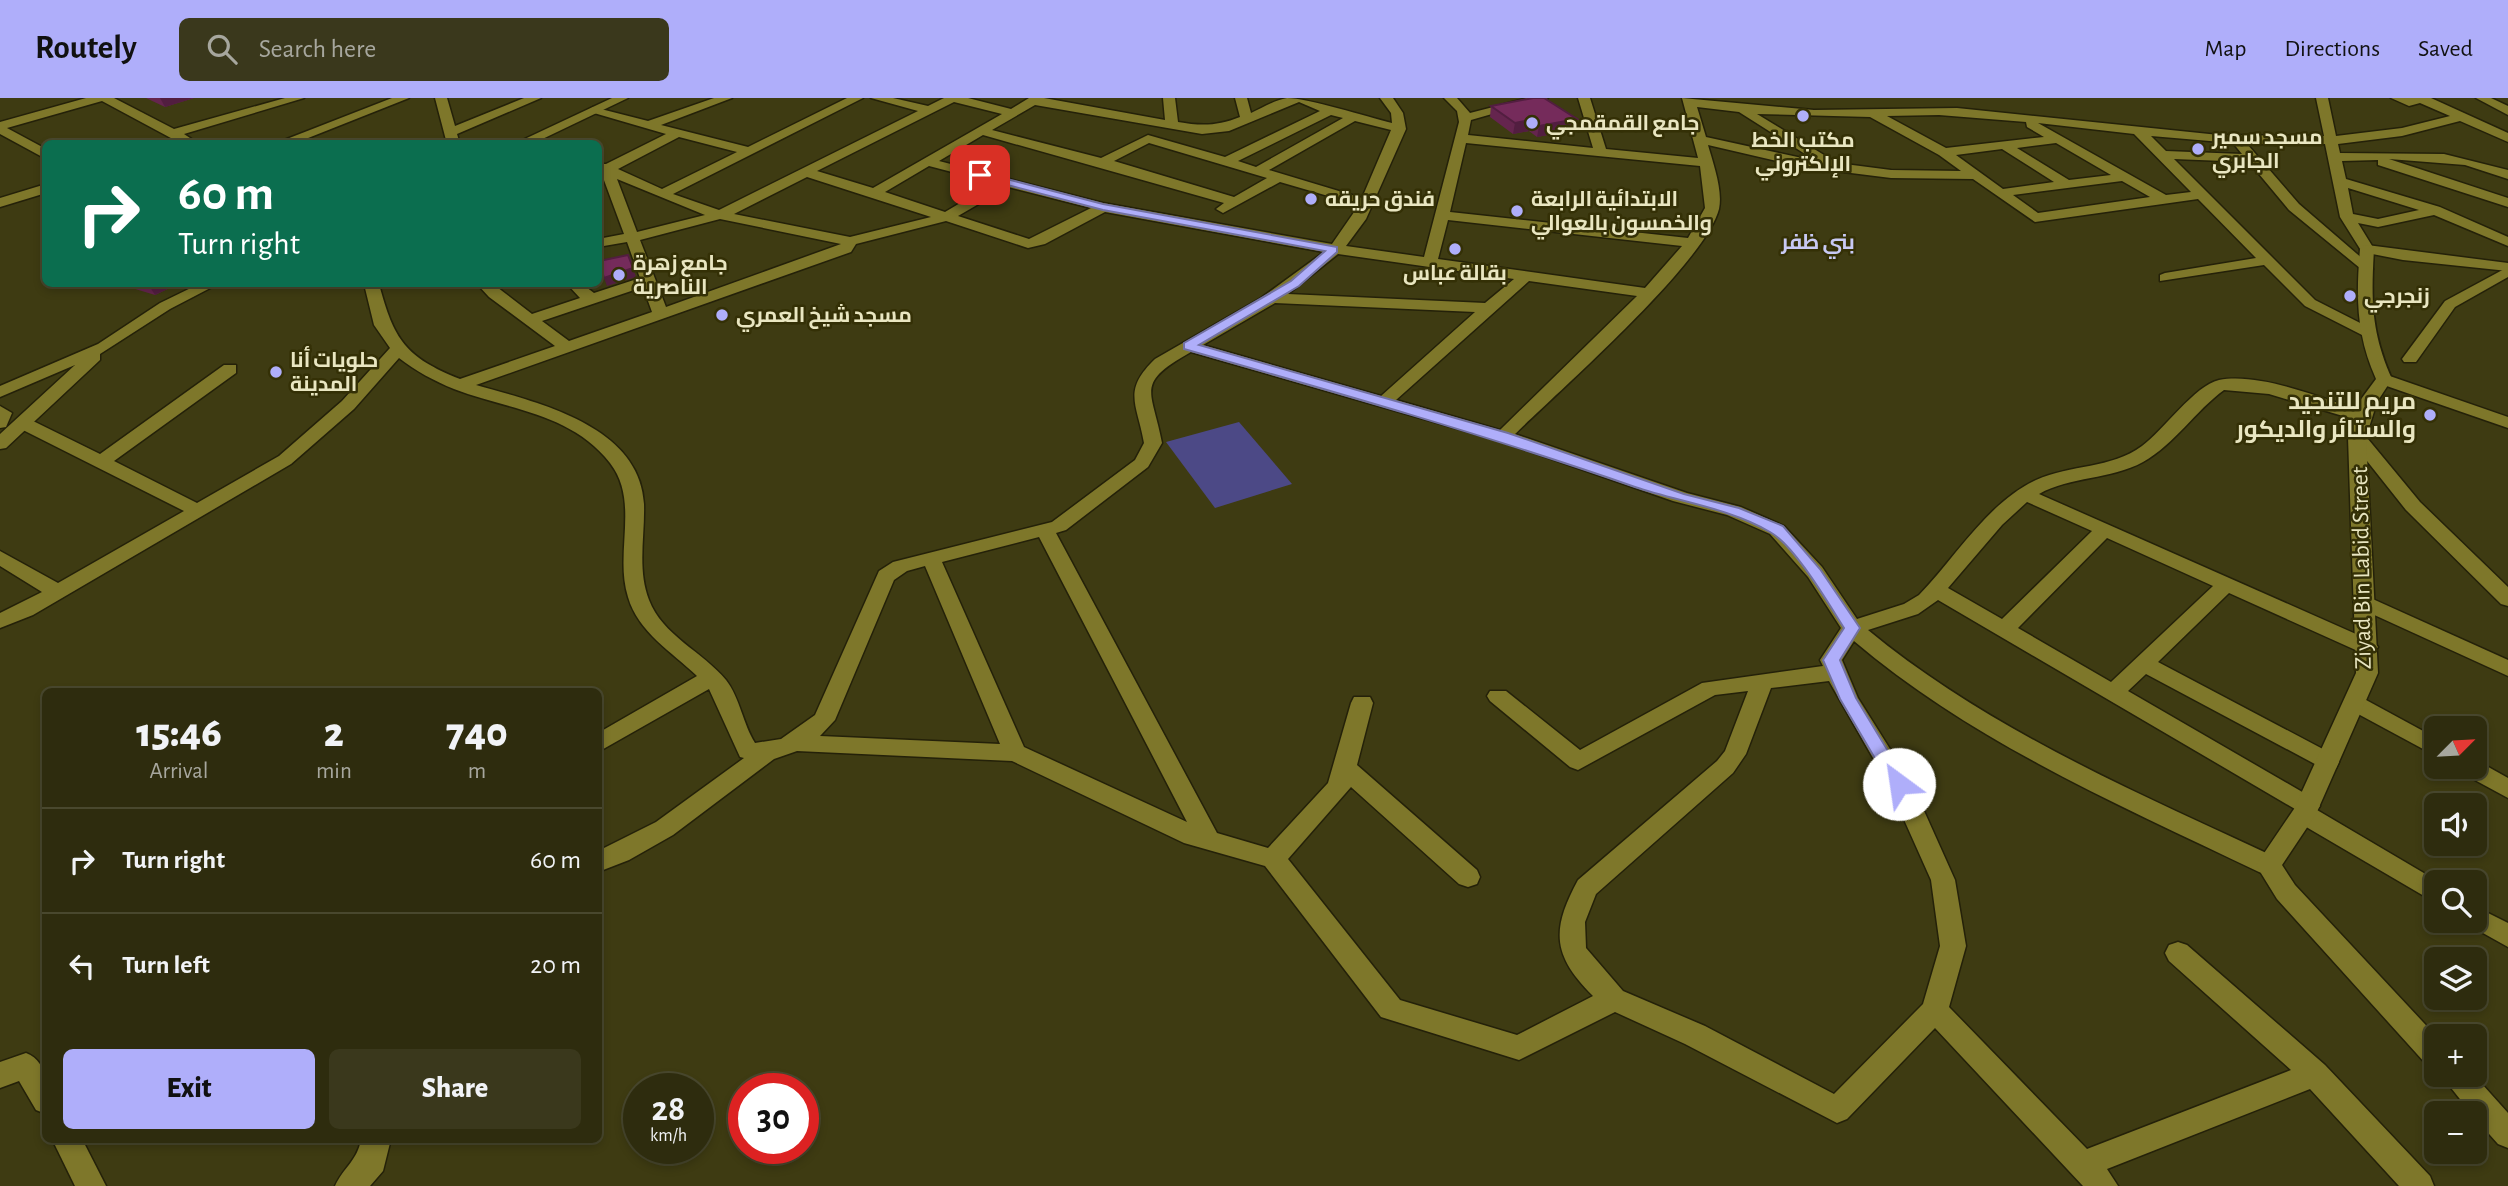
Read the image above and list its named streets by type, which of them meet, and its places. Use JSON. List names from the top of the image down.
{
  "streets": {
    "street": ["Ziyad Bin Labid Street"]
  },
  "districts": ["بني ظفر"],
  "places": [
    "مكتب الخط الإلكتروني",
    "جامع القمقمجي",
    "مسجد سمير الجابري",
    "فندق حريقه",
    "الابتدائية الرابعة والخمسون بالعوالي",
    "بقالة عباس",
    "جامع زهرة الناصرية",
    "زنجرجي",
    "مسجد شيخ العمري",
    "حلويات أنا المدينة",
    "مريم للتنجيد والستائر والديكور"
  ],
  "north": "top right",
  "page": {
    "header": "Routely",
    "search": "Search here",
    "nav": ["Map", "Directions", "Saved"],
    "turn": ["60 m", "Turn right"],
    "eta": [
      "15:46",
      "Arrival",
      "2",
      "min",
      "740",
      "m"
    ],
    "map_buttons": ["+", "−"],
    "list": [
      {
        "name": "Turn right",
        "value": "60 m"
      },
      {
        "name": "Turn left",
        "value": "20 m"
      }
    ],
    "buttons": ["Exit", "Share"],
    "speed": "28 km/h",
    "limit": "30"
  }
}
